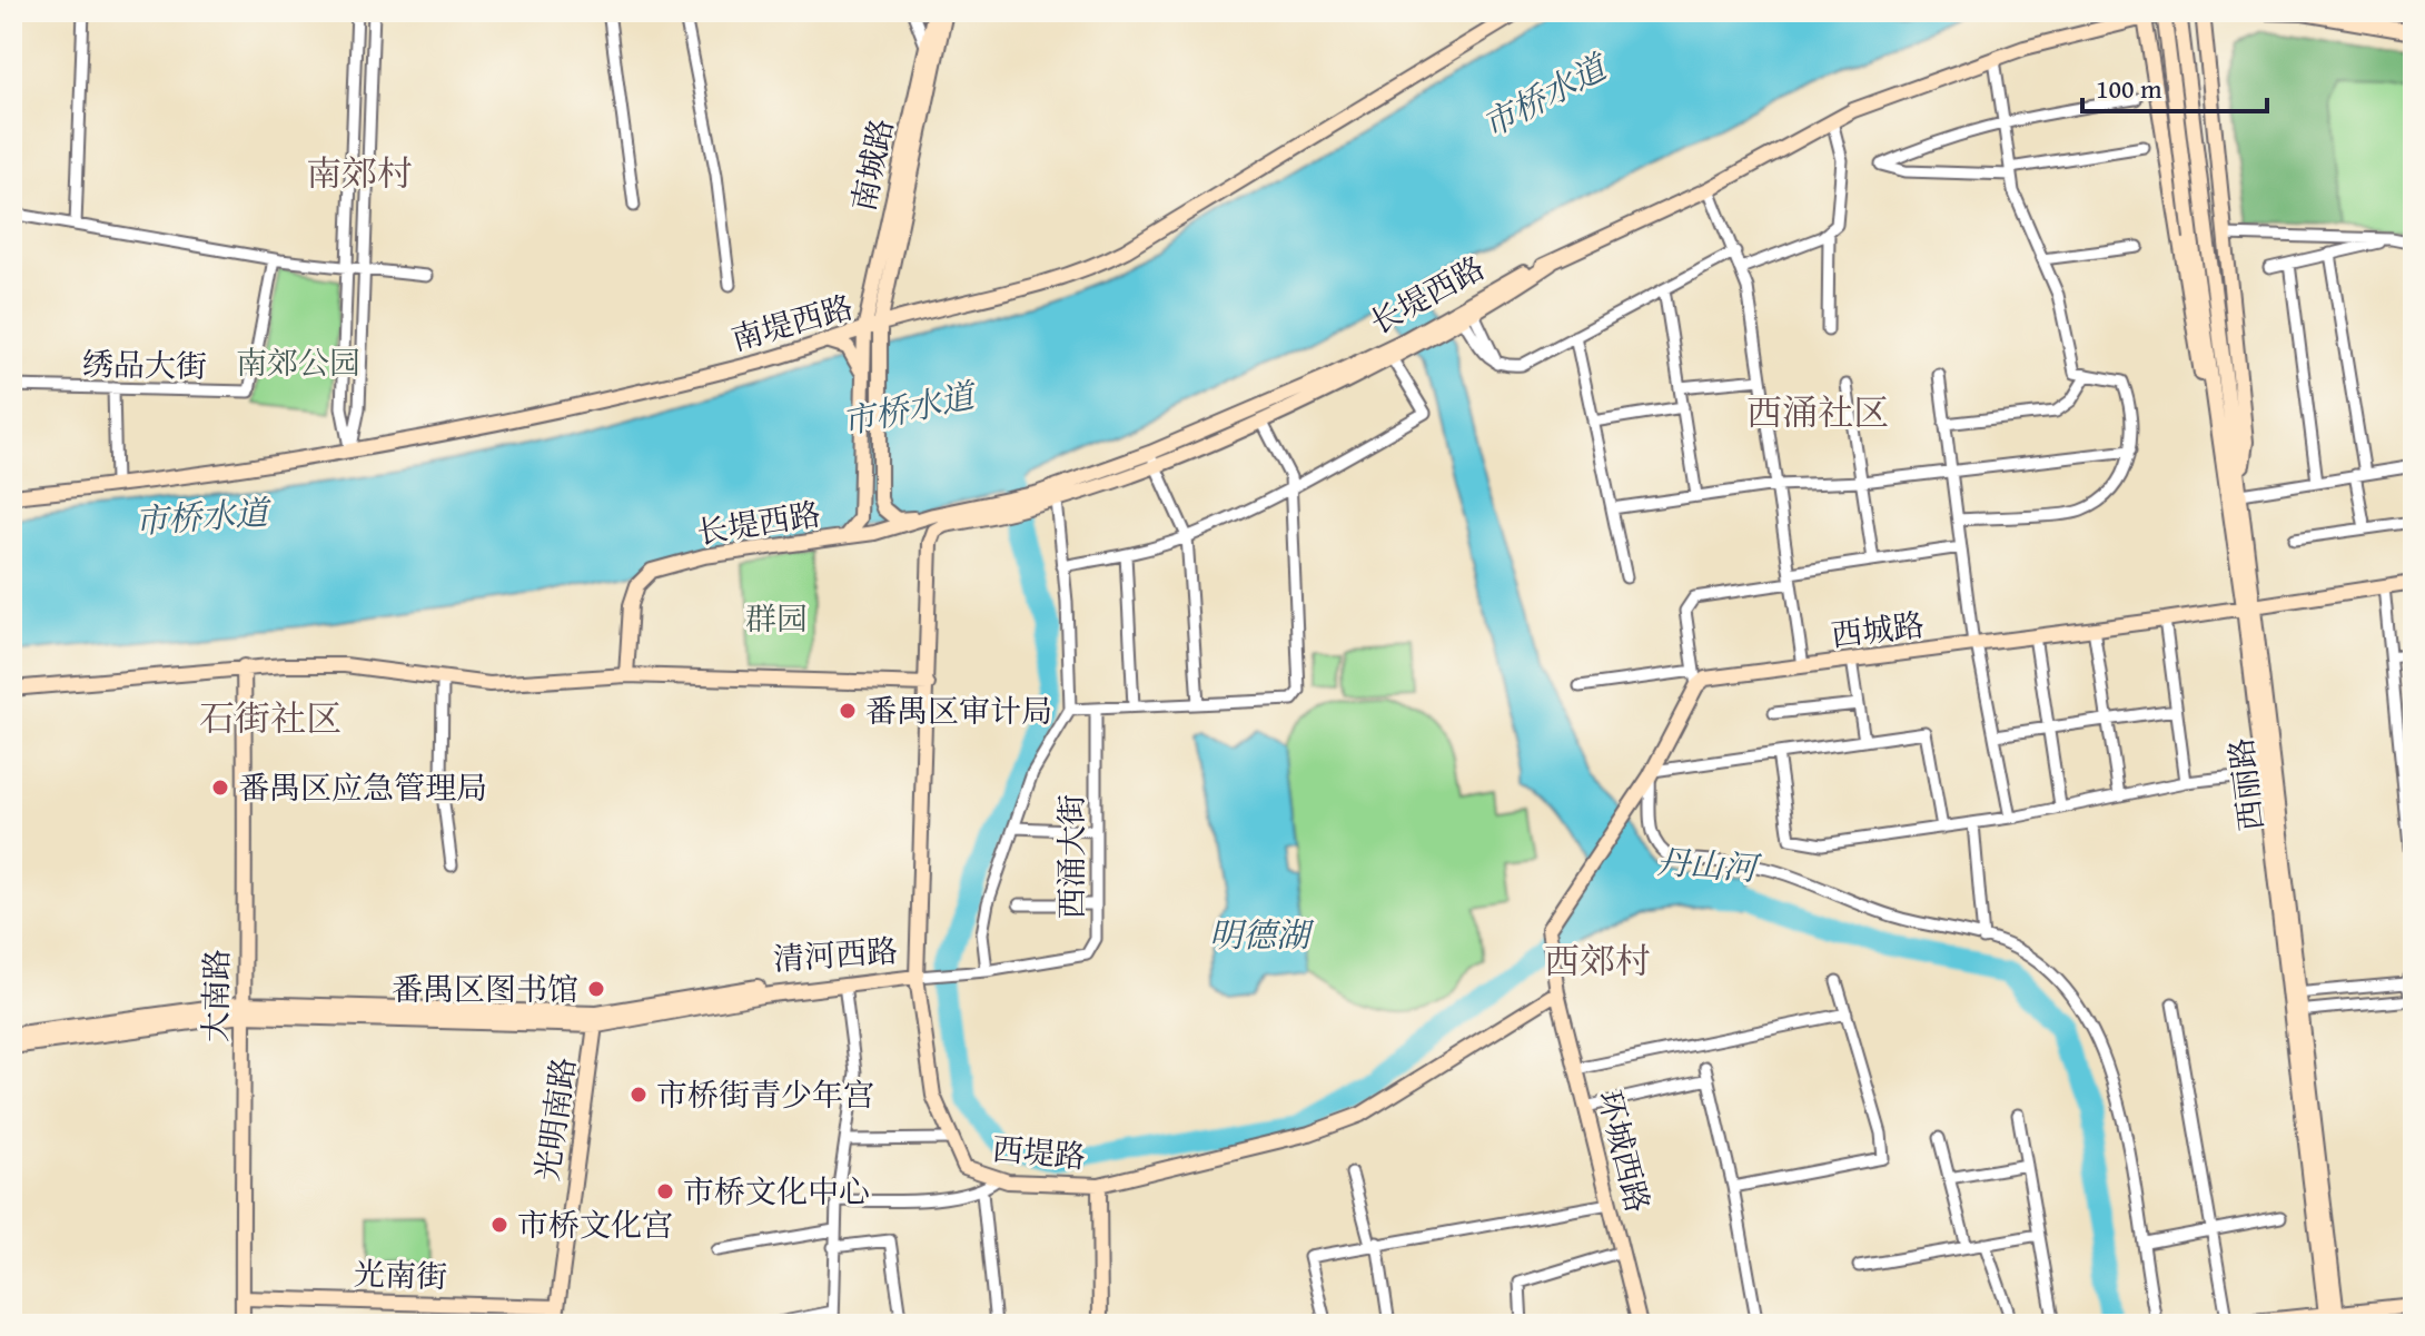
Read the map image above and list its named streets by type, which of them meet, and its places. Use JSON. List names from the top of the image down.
{
  "streets": {
    "street": [
      "南城路",
      "长堤西路",
      "南堤西路",
      "绣品大街",
      "西城路",
      "西丽路",
      "西涌大街",
      "清河西路",
      "大南路",
      "光明南路",
      "环城西路",
      "西堤路",
      "光南街"
    ]
  },
  "crossings": [
    ["南城路", "长堤西路"],
    ["南城路", "南堤西路"],
    ["长堤西路", "西堤路"],
    ["西城路", "西丽路"],
    ["清河西路", "大南路"],
    ["清河西路", "光明南路"],
    ["清河西路", "西堤路"],
    ["大南路", "光南街"],
    ["光明南路", "光南街"],
    ["环城西路", "西堤路"]
  ],
  "districts": [
    "南郊村",
    "西涌社区",
    "石街社区",
    "西郊村"
  ],
  "water": ["市桥水道", "丹山河", "明德湖"],
  "parks": ["南郊公园", "群园"],
  "places": [
    "番禺区审计局",
    "番禺区应急管理局",
    "番禺区图书馆",
    "市桥街青少年宫",
    "市桥文化中心",
    "市桥文化宫"
  ],
  "scale_bar": "100 m"
}
